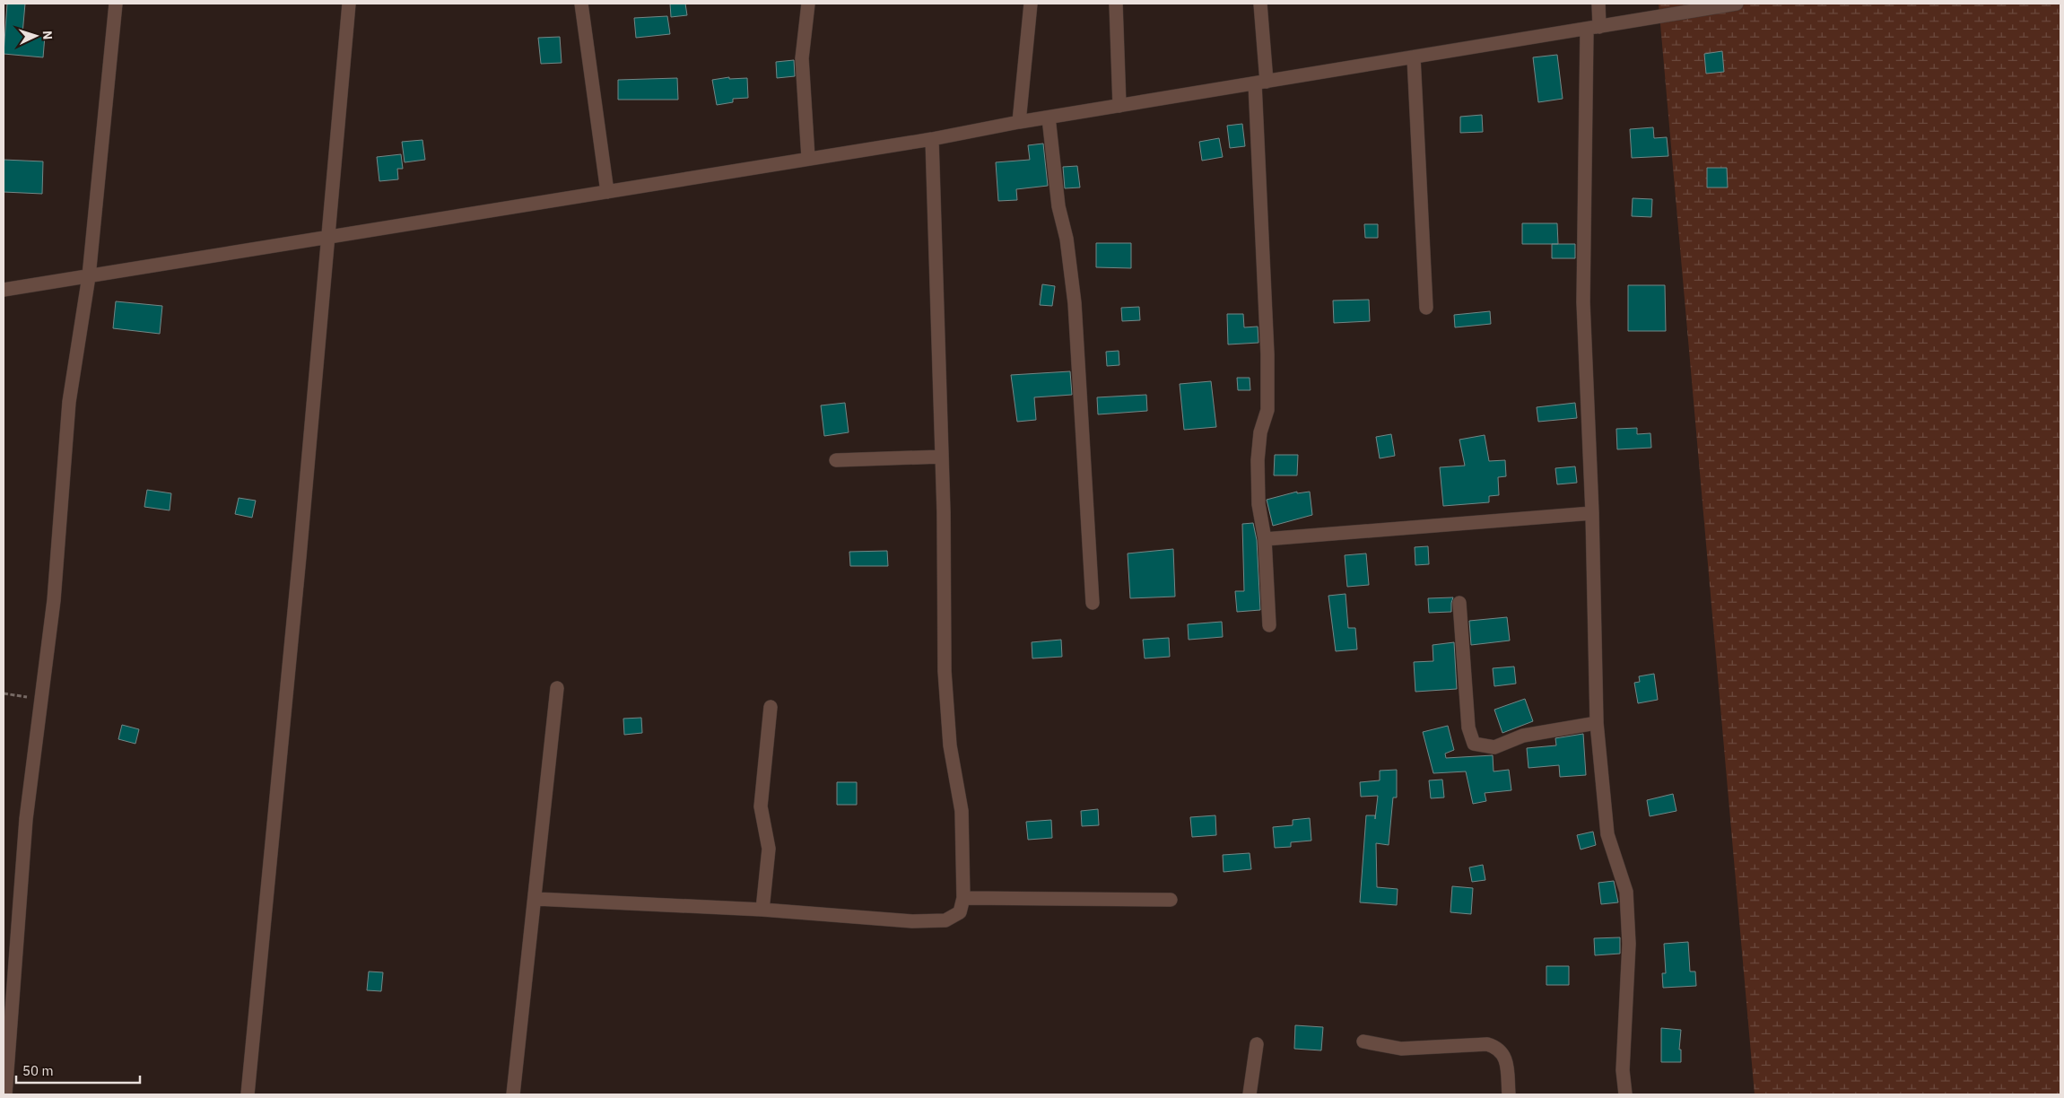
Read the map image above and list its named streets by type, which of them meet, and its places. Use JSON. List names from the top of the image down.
{
  "scale_bar": "50 m",
  "north": "right"
}
